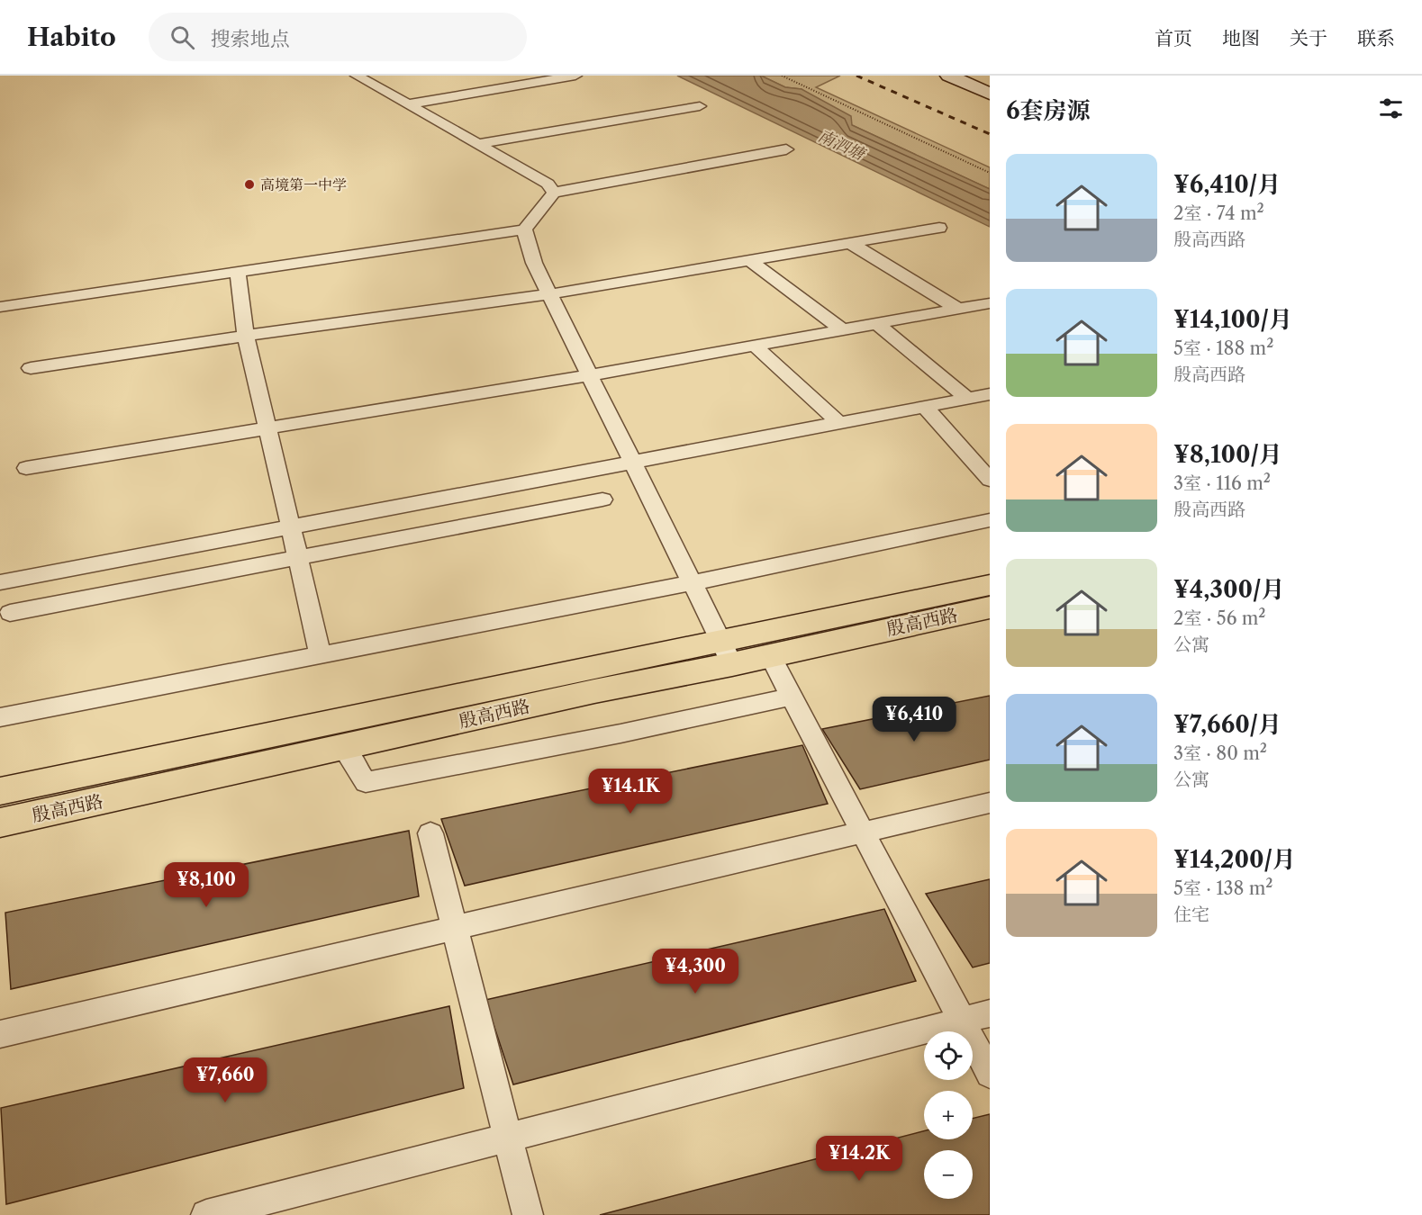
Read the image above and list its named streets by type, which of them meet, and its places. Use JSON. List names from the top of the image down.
{
  "streets": {
    "main road": ["殷高西路"]
  },
  "water": ["南泗塘"],
  "places": ["高境第一中学"],
  "page": {
    "header": "Habito",
    "search": "搜索地点",
    "nav": [
      "首页",
      "地图",
      "关于",
      "联系"
    ],
    "heading": "6套房源",
    "list": [
      {
        "name": "¥6,410/月",
        "note": "2室 · 74 m² · 殷高西路"
      },
      {
        "name": "¥14,100/月",
        "note": "5室 · 188 m² · 殷高西路"
      },
      {
        "name": "¥8,100/月",
        "note": "3室 · 116 m² · 殷高西路"
      },
      {
        "name": "¥4,300/月",
        "note": "2室 · 56 m² · 公寓"
      },
      {
        "name": "¥7,660/月",
        "note": "3室 · 80 m² · 公寓"
      },
      {
        "name": "¥14,200/月",
        "note": "5室 · 138 m² · 住宅"
      }
    ],
    "price": [
      "¥6,410",
      "¥14.1K",
      "¥8,100",
      "¥4,300",
      "¥7,660",
      "¥14.2K"
    ],
    "map_buttons": ["+", "−"]
  }
}
